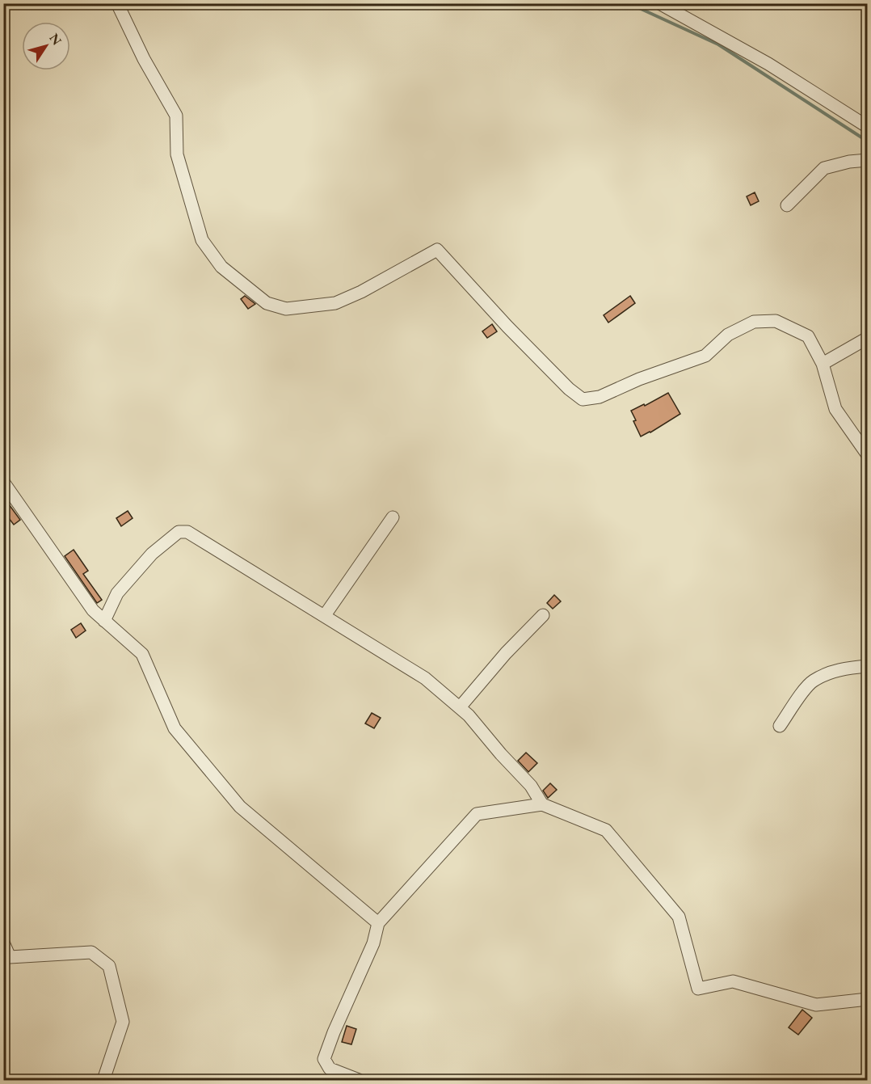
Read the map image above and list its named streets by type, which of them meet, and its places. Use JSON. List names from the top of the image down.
{
  "north": "top right"
}
